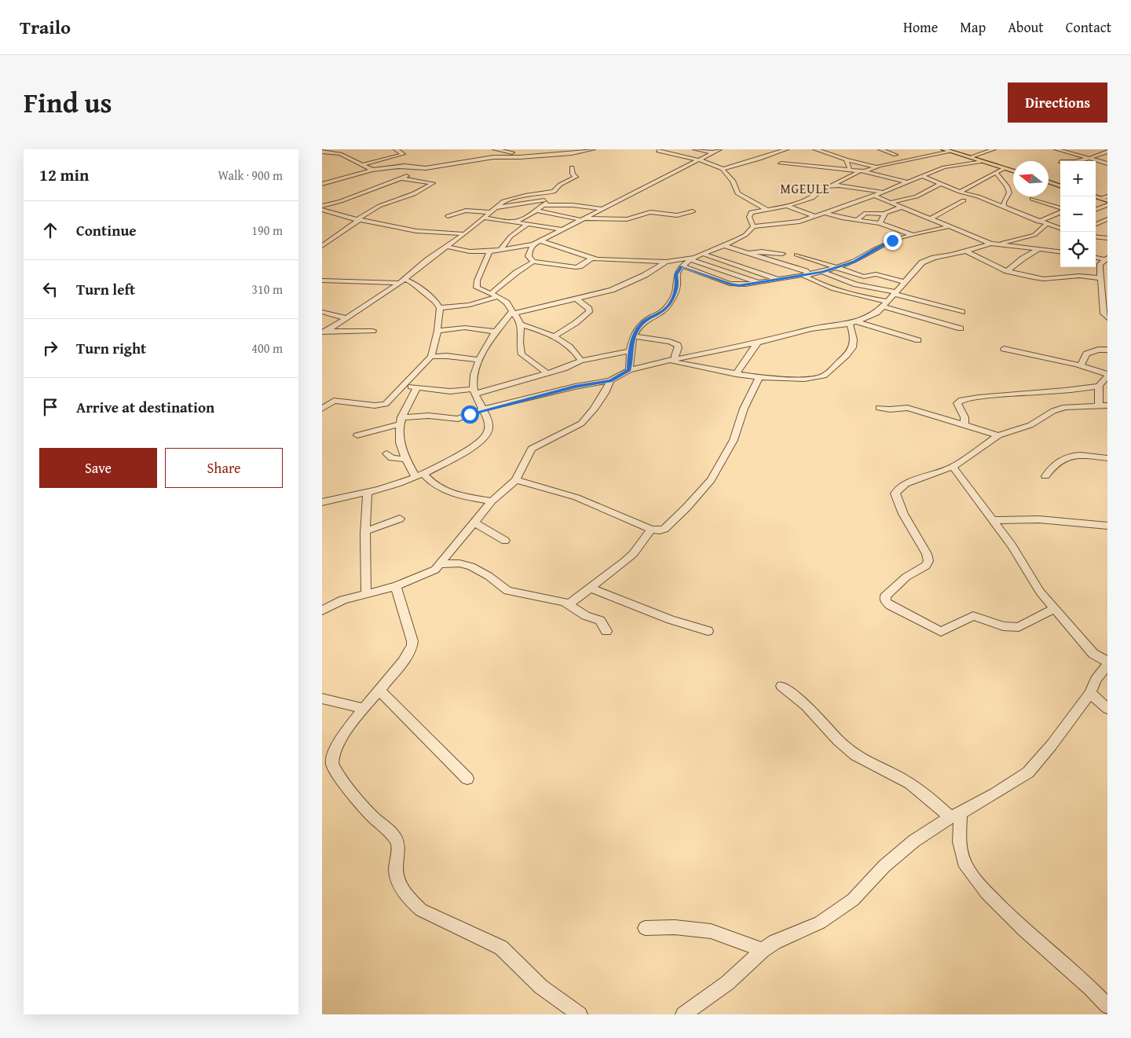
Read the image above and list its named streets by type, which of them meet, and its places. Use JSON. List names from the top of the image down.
{
  "districts": ["MGEULE"],
  "north": "left",
  "page": {
    "header": "Trailo",
    "nav": [
      "Home",
      "Map",
      "About",
      "Contact"
    ],
    "title": "Find us",
    "buttons": [
      "Directions",
      ["Save", "Share"]
    ],
    "heading": ["12 min", "Walk · 900 m"],
    "map_buttons": ["+", "−"],
    "list": [
      ["Continue", "190 m"],
      ["Turn left", "310 m"],
      ["Turn right", "400 m"],
      "Arrive at destination"
    ]
  }
}
